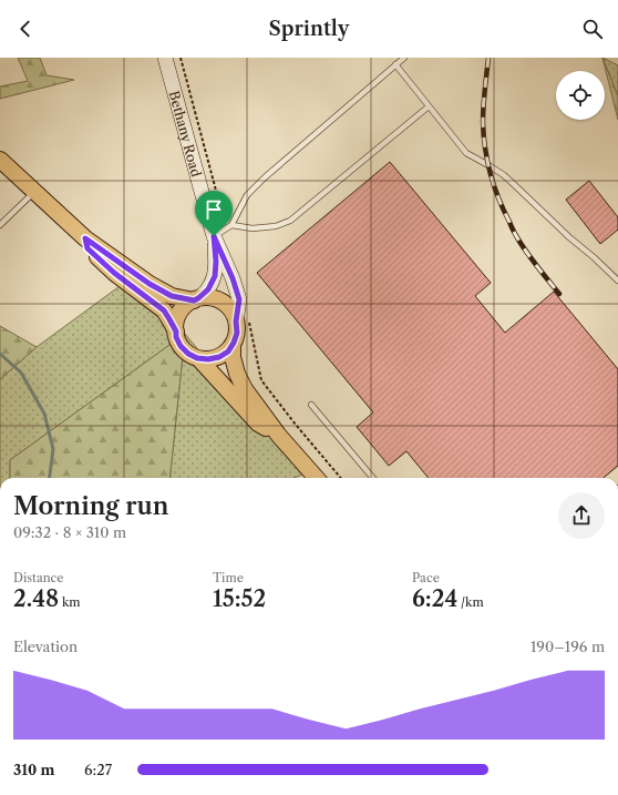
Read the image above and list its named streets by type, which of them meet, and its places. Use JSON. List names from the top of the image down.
{
  "streets": {
    "main road": ["Bethany Road"]
  },
  "page": {
    "header": "Sprintly",
    "heading": ["Morning run", "09:32 · 8 × 310 m"],
    "stats": [
      ["Distance", "2.48 km"],
      ["Time", "15:52"],
      ["Pace", "6:24 /km"]
    ],
    "chart": ["Elevation", "190–196 m"],
    "list": [
      {
        "name": "310 m",
        "note": "6:27"
      }
    ]
  }
}
